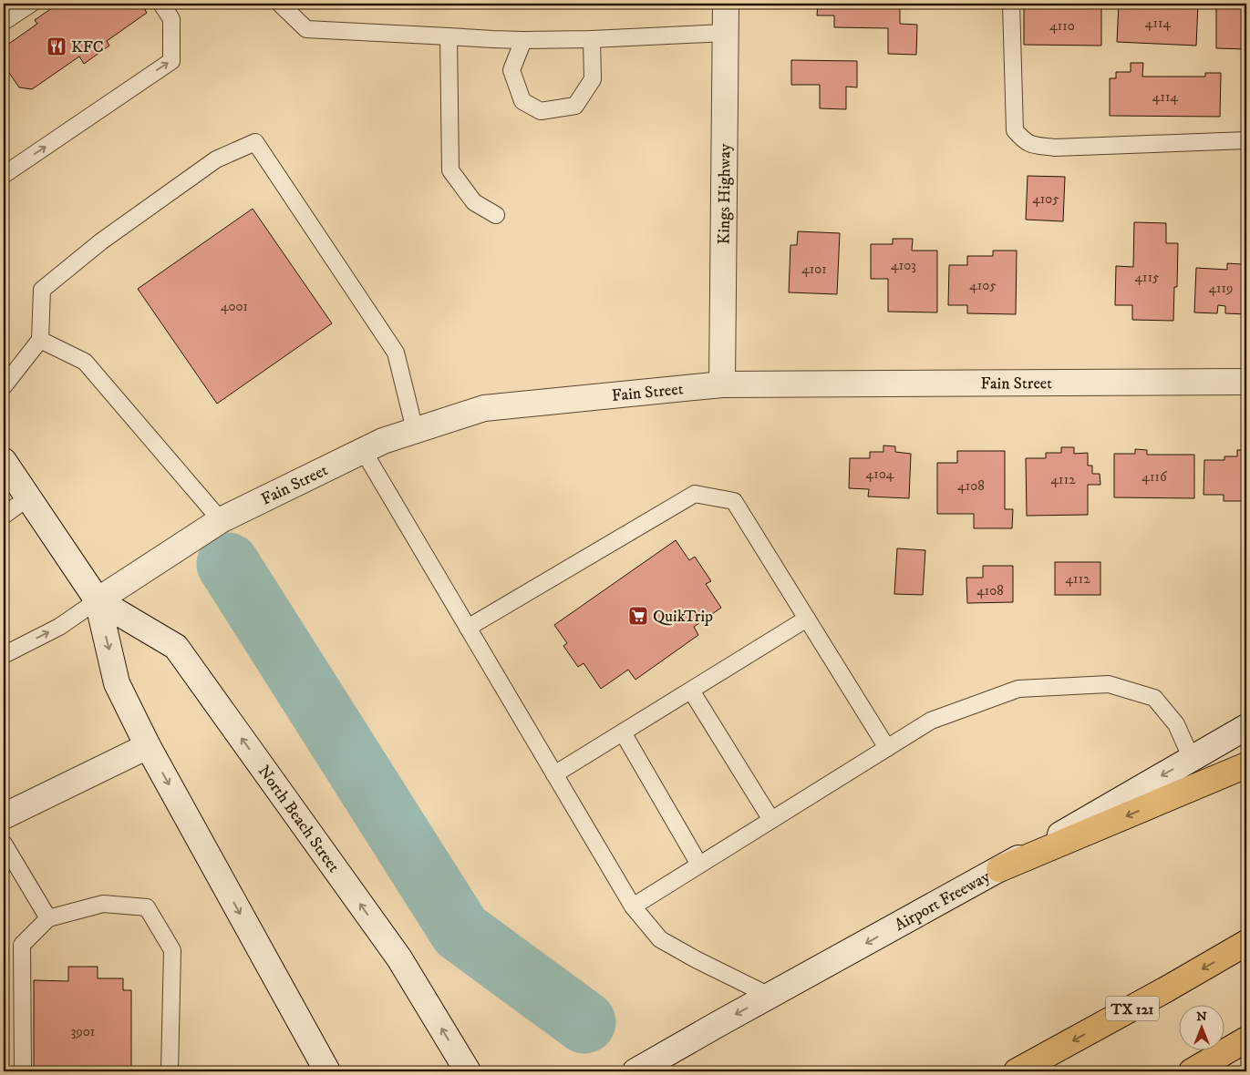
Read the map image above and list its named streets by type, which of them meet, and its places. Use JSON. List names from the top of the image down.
{
  "streets": {
    "highway": ["TX 121"],
    "main road": [
      "Kings Highway",
      "Fain Street",
      "North Beach Street",
      "Airport Freeway"
    ]
  },
  "crossings": [
    ["Kings Highway", "Fain Street"],
    ["Fain Street", "North Beach Street"]
  ],
  "one_way": ["Airport Freeway"],
  "places": {
    "restaurant": ["KFC"],
    "supermarket": ["QuikTrip"]
  },
  "house_numbers": [
    "4114",
    "4110",
    "4114",
    "4105",
    "4103",
    "4101",
    "4115",
    "4105",
    "4119",
    "4001",
    "4104",
    "4116",
    "4112",
    "4108",
    "4112",
    "4108",
    "3901"
  ],
  "north": "top"
}
